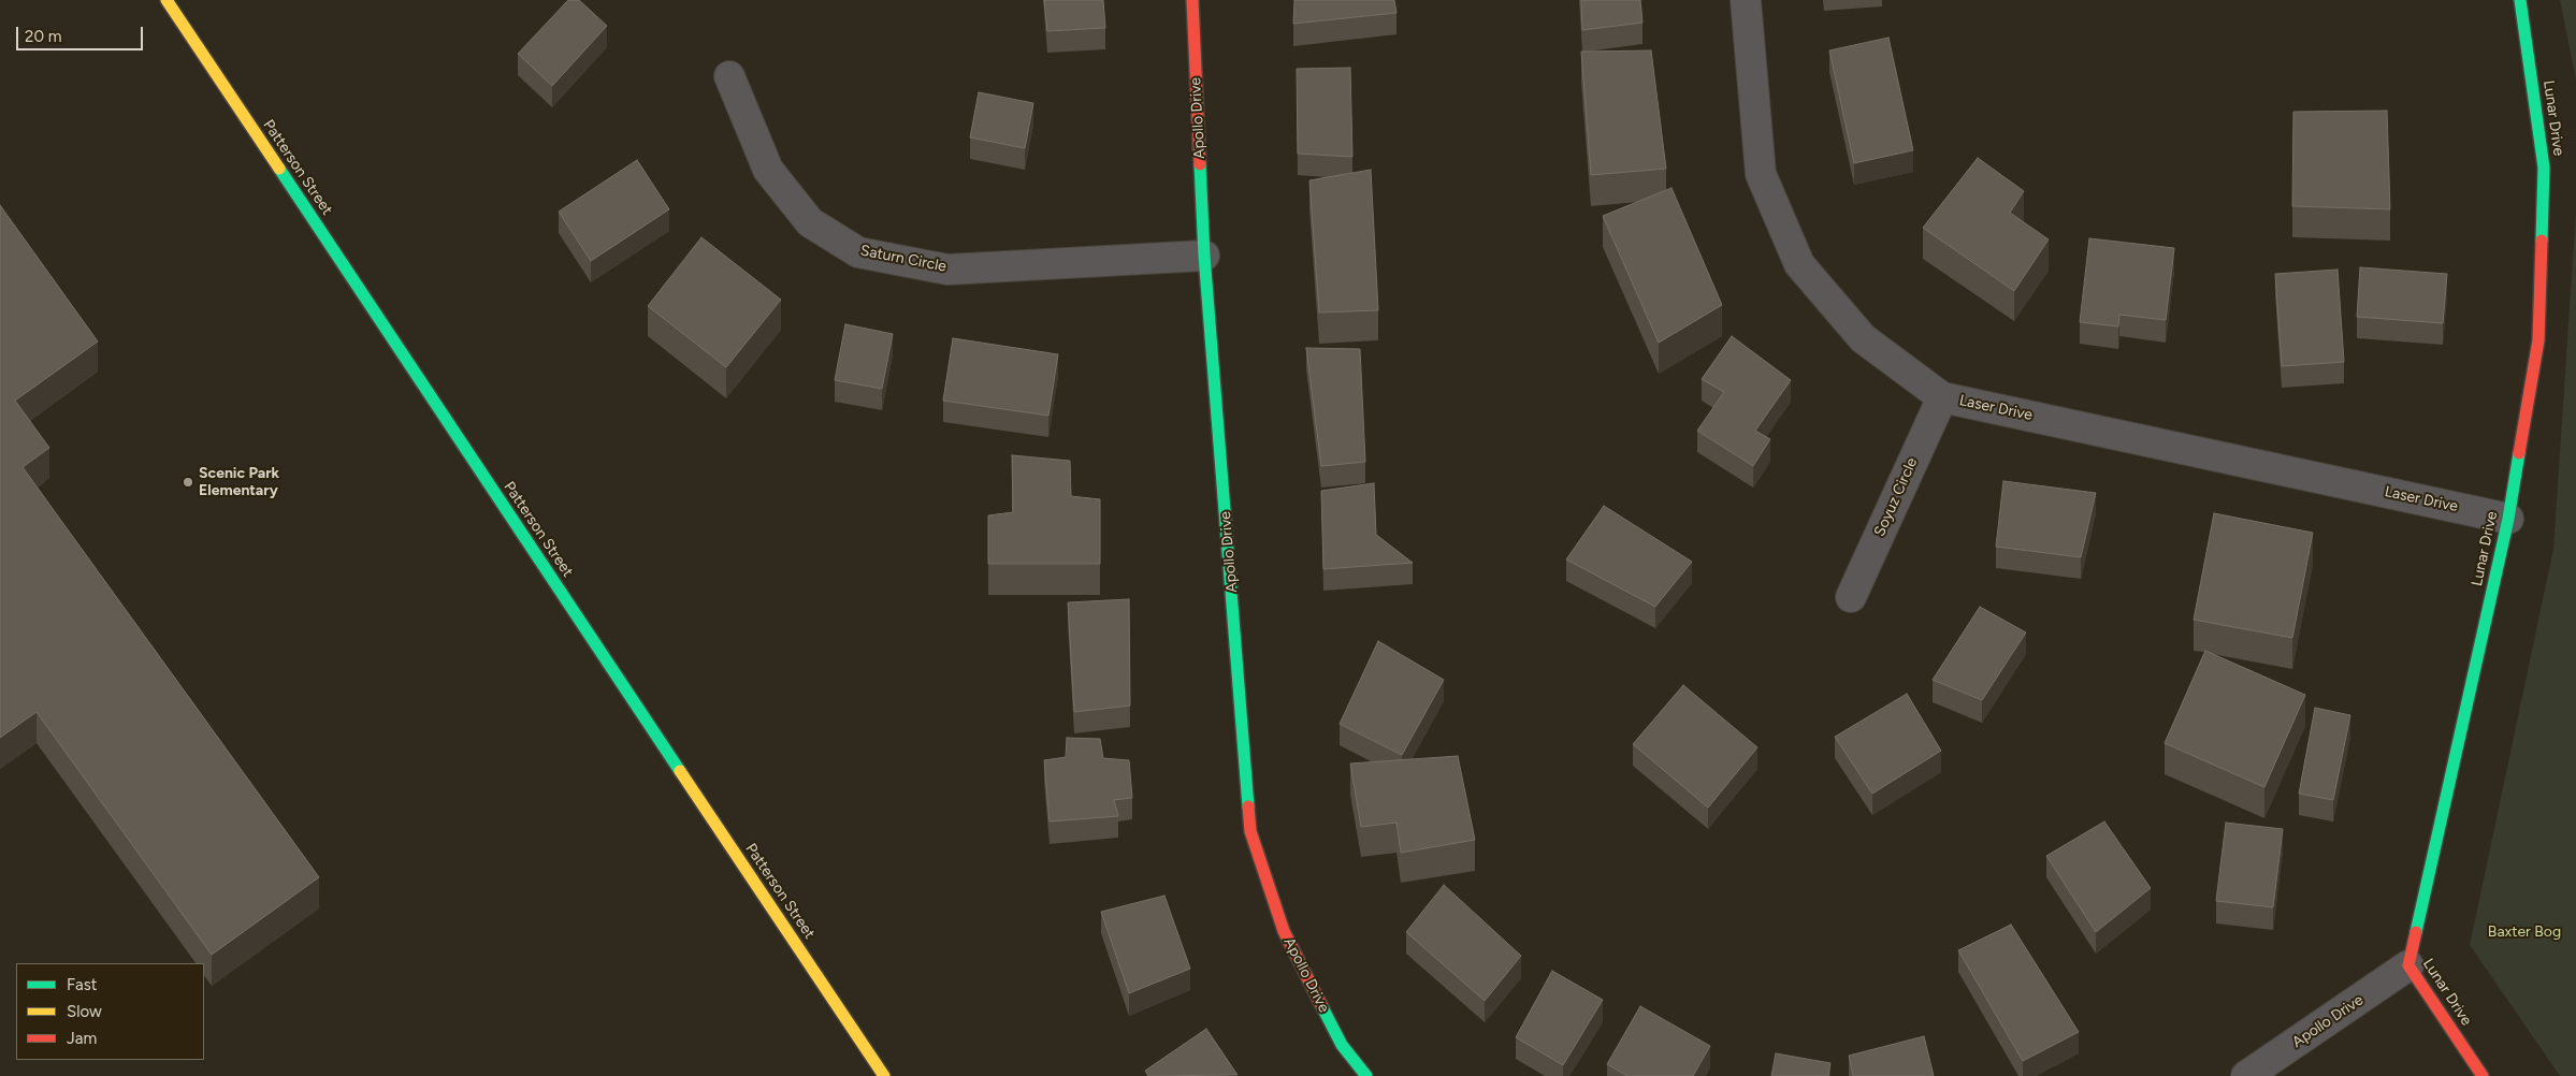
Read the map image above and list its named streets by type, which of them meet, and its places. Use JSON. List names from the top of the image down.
{
  "streets": {
    "street": [
      "Apollo Drive",
      "Lunar Drive",
      "Patterson Street",
      "Saturn Circle",
      "Laser Drive",
      "Soyuz Circle"
    ]
  },
  "crossings": [
    ["Apollo Drive", "Lunar Drive"],
    ["Apollo Drive", "Saturn Circle"],
    ["Lunar Drive", "Laser Drive"],
    ["Laser Drive", "Soyuz Circle"]
  ],
  "parks": ["Baxter Bog"],
  "places": ["Scenic Park Elementary"],
  "legend": ["Fast", "Slow", "Jam"],
  "scale_bar": "20 m"
}
